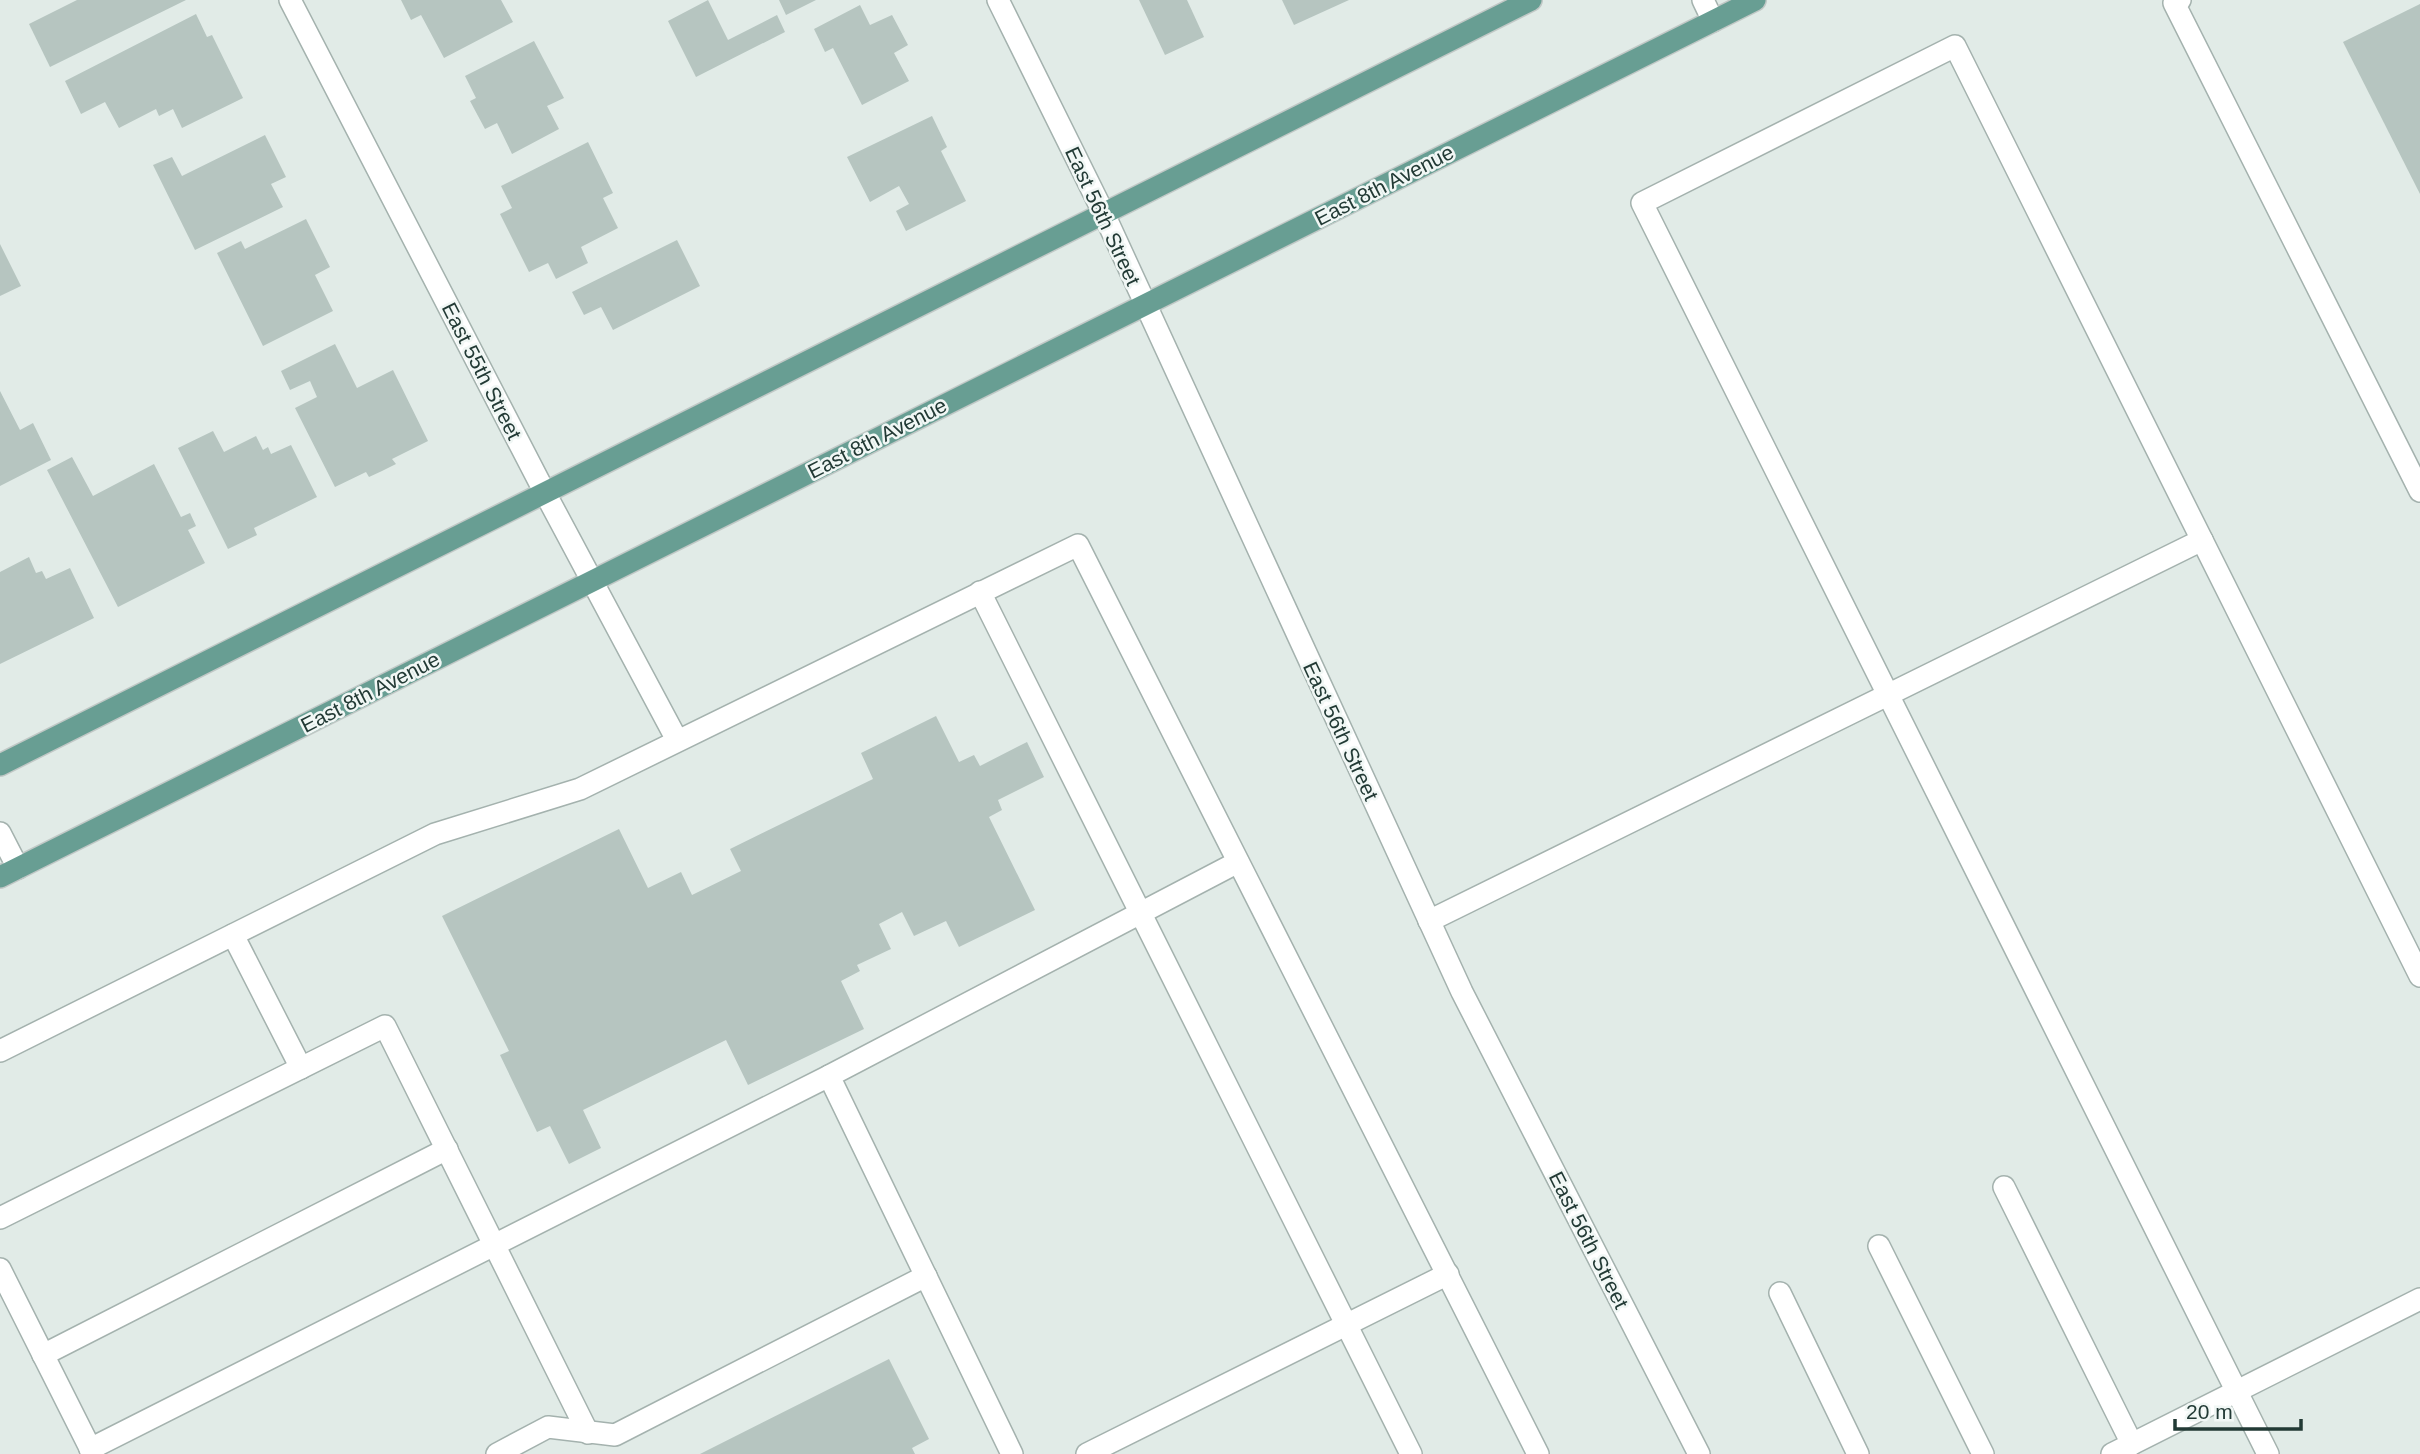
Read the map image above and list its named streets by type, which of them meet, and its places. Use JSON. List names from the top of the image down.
{
  "streets": {
    "main road": ["East 8th Avenue"],
    "street": ["East 56th Street", "East 55th Street"]
  },
  "crossings": [
    ["East 8th Avenue", "East 56th Street"],
    ["East 8th Avenue", "East 55th Street"]
  ],
  "scale_bar": "20 m"
}
